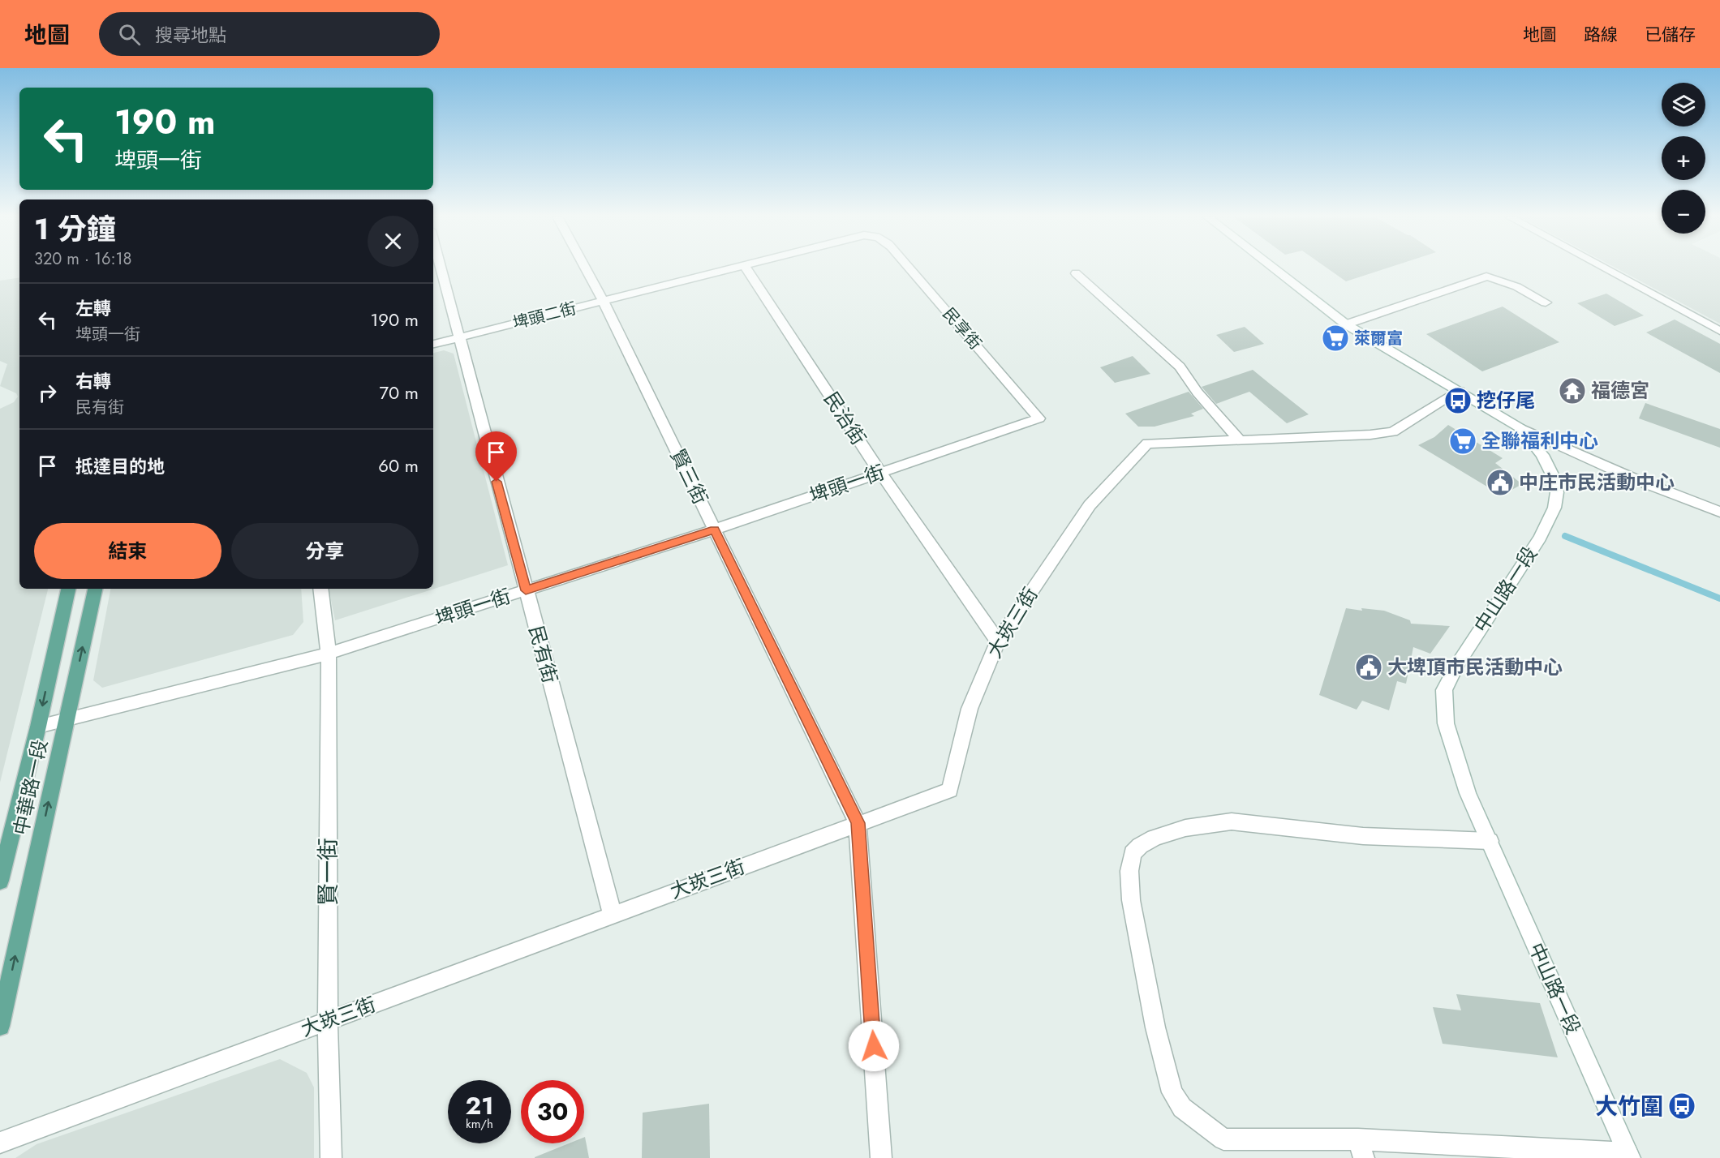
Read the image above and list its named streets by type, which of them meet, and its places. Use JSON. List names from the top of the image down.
{
  "streets": {
    "main road": ["中華路一段"],
    "street": [
      "埤頭二街",
      "民享街",
      "民治街",
      "賢三街",
      "埤頭一街",
      "中山路一段",
      "大崁三街",
      "民有街",
      "賢一街"
    ]
  },
  "crossings": [
    ["埤頭二街", "賢三街"],
    ["埤頭二街", "民有街"],
    ["民享街", "埤頭一街"],
    ["民治街", "埤頭一街"],
    ["民治街", "大崁三街"],
    ["賢三街", "埤頭一街"],
    ["賢三街", "大崁三街"],
    ["埤頭一街", "民有街"],
    ["埤頭一街", "中華路一段"],
    ["埤頭一街", "賢一街"],
    ["中山路一段", "大崁三街"],
    ["大崁三街", "民有街"],
    ["大崁三街", "賢一街"]
  ],
  "places": {
    "supermarket": ["萊爾富", "全聯福利中心"],
    "temple": ["福德宮"],
    "bus stop": ["挖仔尾", "大竹圍"],
    "public building": ["中庄市民活動中心", "大埤頂市民活動中心"]
  },
  "page": {
    "header": "地圖",
    "search": "搜尋地點",
    "nav": ["地圖", "路線", "已儲存"],
    "map_buttons": ["+", "−"],
    "turn": ["190 m", "埤頭一街"],
    "heading": ["1 分鐘", "320 m · 16:18"],
    "list": [
      {
        "name": "左轉",
        "note": "埤頭一街",
        "value": "190 m"
      },
      {
        "name": "右轉",
        "note": "民有街",
        "value": "70 m"
      },
      {
        "name": "抵達目的地",
        "value": "60 m"
      }
    ],
    "buttons": ["結束", "分享"],
    "speed": "21 km/h",
    "limit": "30"
  }
}
